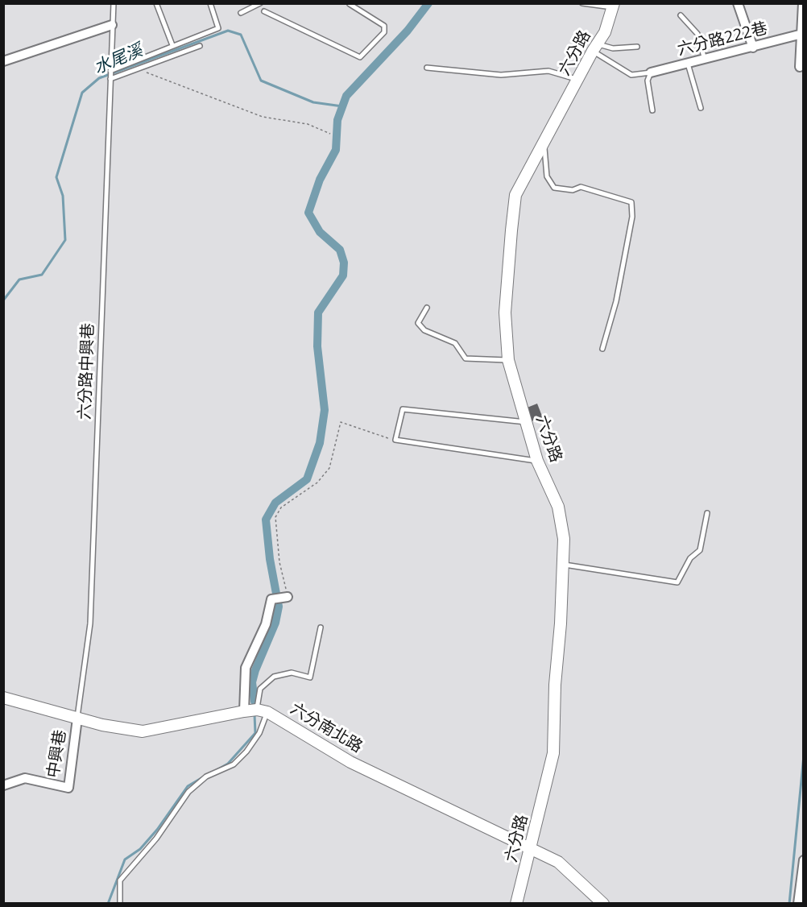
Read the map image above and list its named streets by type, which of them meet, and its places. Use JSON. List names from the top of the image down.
{
  "streets": {
    "street": [
      "六分路222巷",
      "六分路",
      "六分南北路",
      "中興巷"
    ],
    "lane": ["六分路中興巷"]
  },
  "crossings": [
    ["六分路", "六分南北路"],
    ["六分路中興巷", "中興巷"]
  ],
  "water": ["水尾溪"]
}
